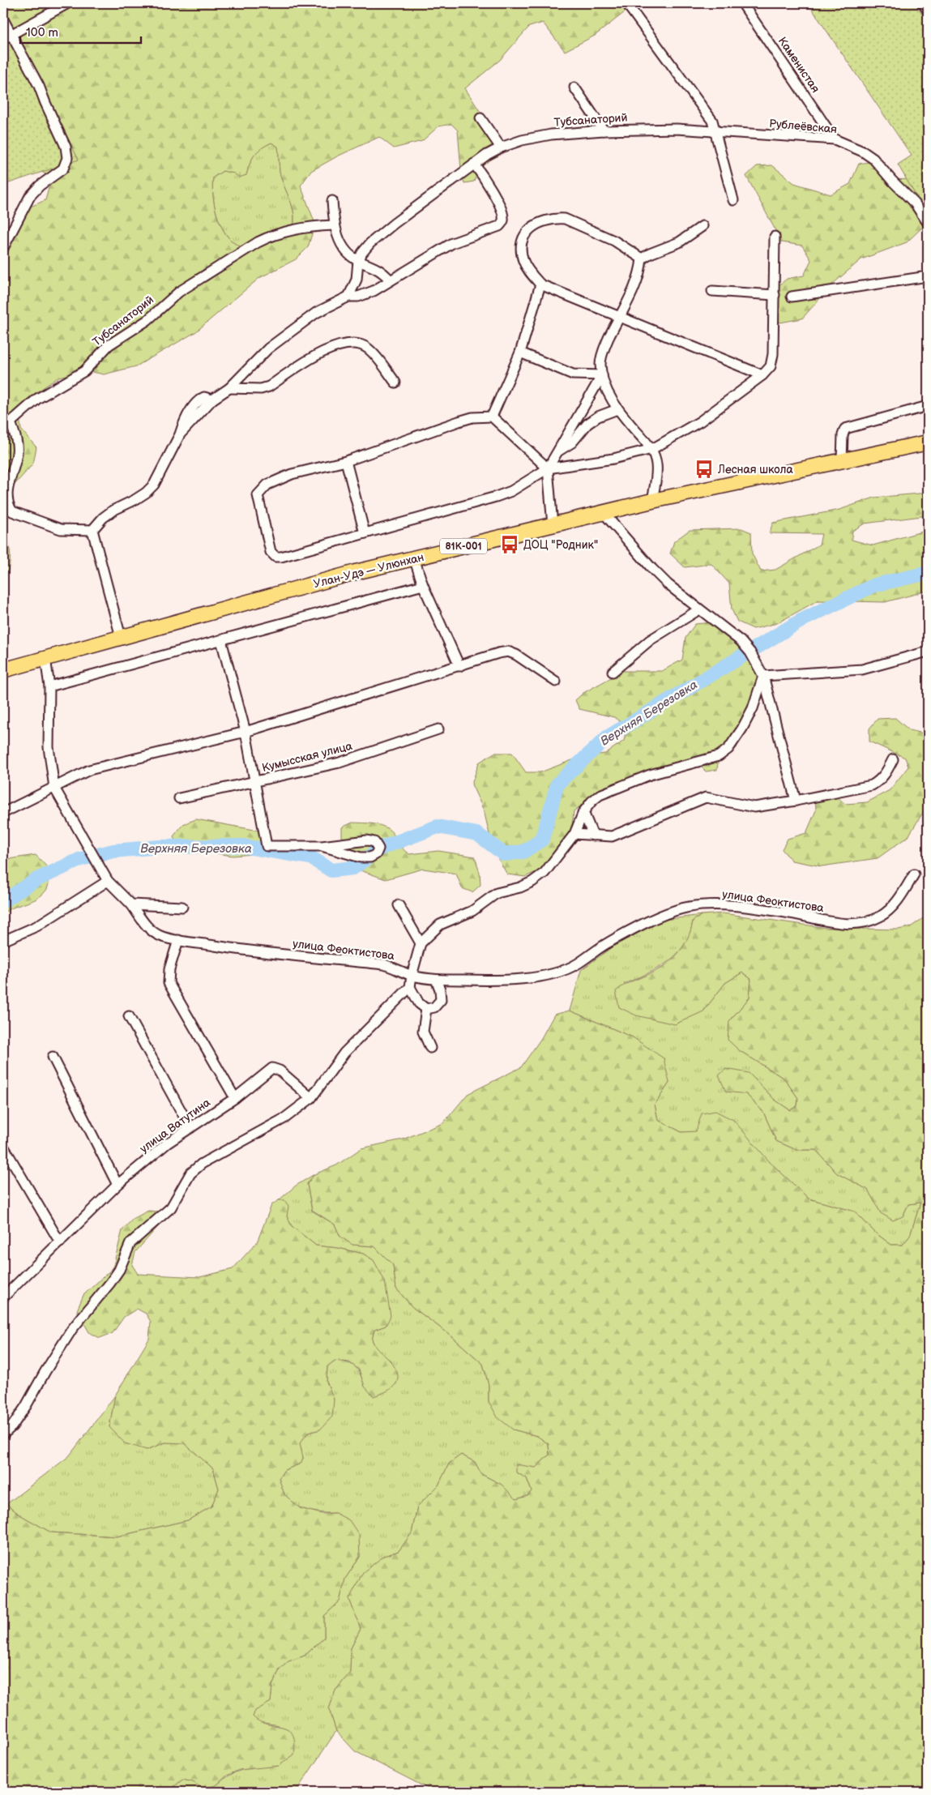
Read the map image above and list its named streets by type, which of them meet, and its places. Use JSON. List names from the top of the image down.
{
  "streets": {
    "main road": ["81К-001", "Улан-Удэ — Улюнхан"],
    "street": [
      "Каменистая",
      "Тубсанаторий",
      "Рублеёвская",
      "Кумысская улица",
      "улица Феоктистова",
      "улица Ватутина"
    ]
  },
  "crossings": [
    ["Каменистая", "Рублеёвская"],
    ["Тубсанаторий", "Рублеёвская"],
    ["Улан-Удэ — Улюнхан", "улица Феоктистова"]
  ],
  "water": ["Верхняя Березовка"],
  "places": {
    "bus stop": ["Лесная школа", "ДОЦ \"Родник\""]
  },
  "scale_bar": "100 m"
}
